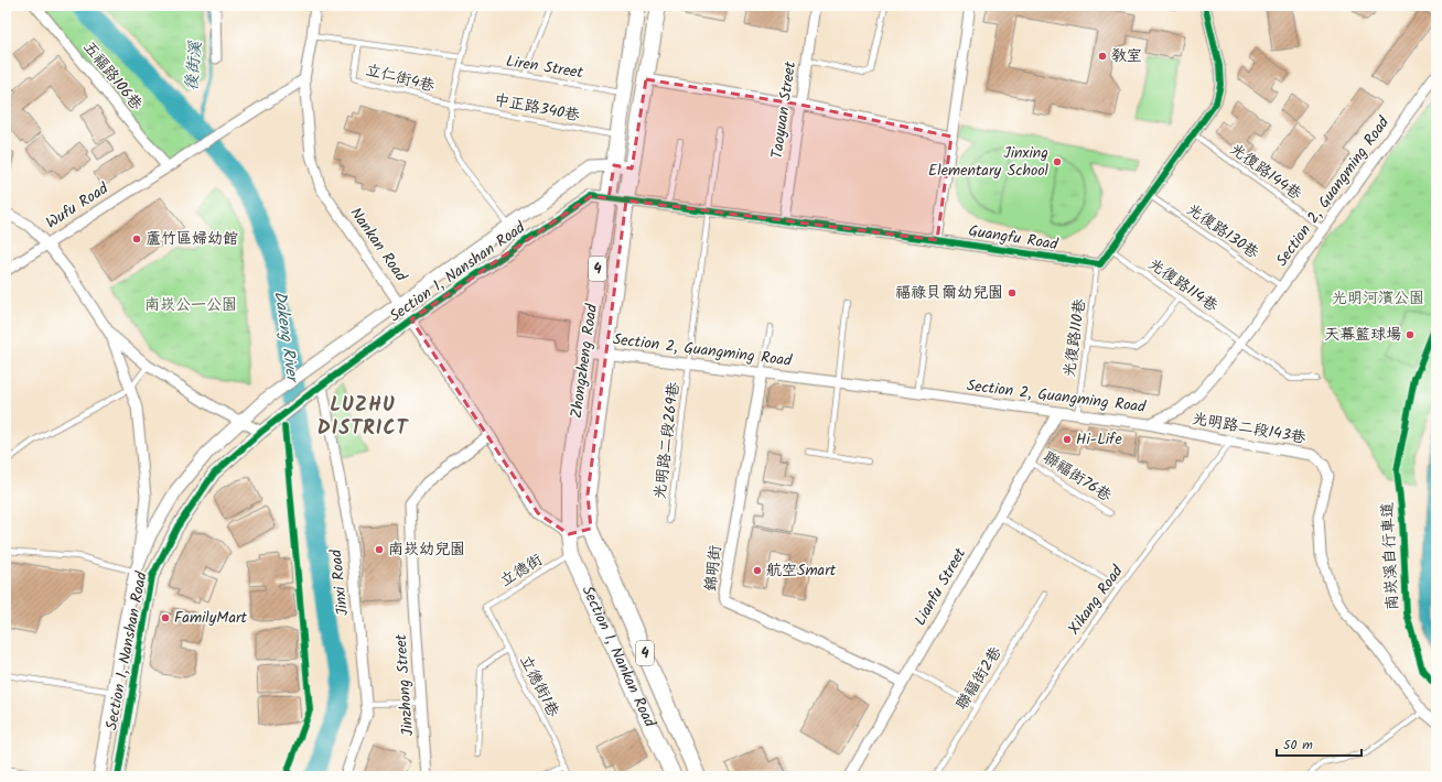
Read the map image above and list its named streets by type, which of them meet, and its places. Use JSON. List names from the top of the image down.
{
  "streets": {
    "main road": ["4", "Zhongzheng Road", "Section 1, Nankan Road"],
    "street": [
      "五福路106巷",
      "Taoyuan Street",
      "Section 2, Guangming Road",
      "Wufu Road",
      "Guangfu Road",
      "Nankan Road",
      "Section 1, Nanshan Road",
      "光明路二段143巷",
      "錦明街",
      "Jinxi Road",
      "Lianfu Street",
      "Jinzhong Street"
    ],
    "lane": [
      "Liren Street",
      "立仁街4巷",
      "中正路340巷",
      "光復路144巷",
      "光復路130巷",
      "光復路114巷",
      "光復路110巷",
      "光明路二段269巷",
      "聯福街76巷",
      "立德街",
      "Xikang Road",
      "聯福街2巷",
      "立德街1巷"
    ],
    "cycle path": ["南崁溪自行車道"]
  },
  "crossings": [
    ["Liren Street", "Zhongzheng Road"],
    ["五福路106巷", "Wufu Road"],
    ["立仁街4巷", "中正路340巷"],
    ["中正路340巷", "Zhongzheng Road"],
    ["Taoyuan Street", "Guangfu Road"],
    ["光復路144巷", "Section 2, Guangming Road"],
    ["Section 2, Guangming Road", "光復路130巷"],
    ["Section 2, Guangming Road", "光復路114巷"],
    ["Section 2, Guangming Road", "光復路110巷"],
    ["Section 2, Guangming Road", "Zhongzheng Road"],
    ["Section 2, Guangming Road", "光明路二段143巷"],
    ["Section 2, Guangming Road", "光明路二段269巷"],
    ["Section 2, Guangming Road", "錦明街"],
    ["Section 2, Guangming Road", "Lianfu Street"],
    ["Wufu Road", "Nankan Road"],
    ["Guangfu Road", "Section 1, Nanshan Road"],
    ["Guangfu Road", "光復路110巷"],
    ["Guangfu Road", "Zhongzheng Road"],
    ["Guangfu Road", "光明路二段269巷"],
    ["Nankan Road", "Section 1, Nanshan Road"],
    ["Nankan Road", "Zhongzheng Road"],
    ["Nankan Road", "Section 1, Nankan Road"],
    ["Nankan Road", "Jinzhong Street"],
    ["Section 1, Nanshan Road", "Zhongzheng Road"],
    ["Section 1, Nanshan Road", "Jinxi Road"],
    ["Zhongzheng Road", "Section 1, Nankan Road"],
    ["光明路二段143巷", "Xikang Road"],
    ["聯福街76巷", "Lianfu Street"],
    ["錦明街", "Lianfu Street"],
    ["立德街", "Section 1, Nankan Road"],
    ["立德街", "立德街1巷"]
  ],
  "districts": ["LUZHU DISTRICT"],
  "water": ["後街溪", "Dakeng River"],
  "parks": ["光明河濱公園", "南崁公一公園"],
  "places": [
    "教室",
    "Jinxing Elementary School",
    "蘆竹區婦幼館",
    "福祿貝爾幼兒園",
    "天幕籃球場",
    "Hi-Life",
    "南崁幼兒園",
    "航空Smart",
    "FamilyMart"
  ],
  "scale_bar": "50 m"
}
